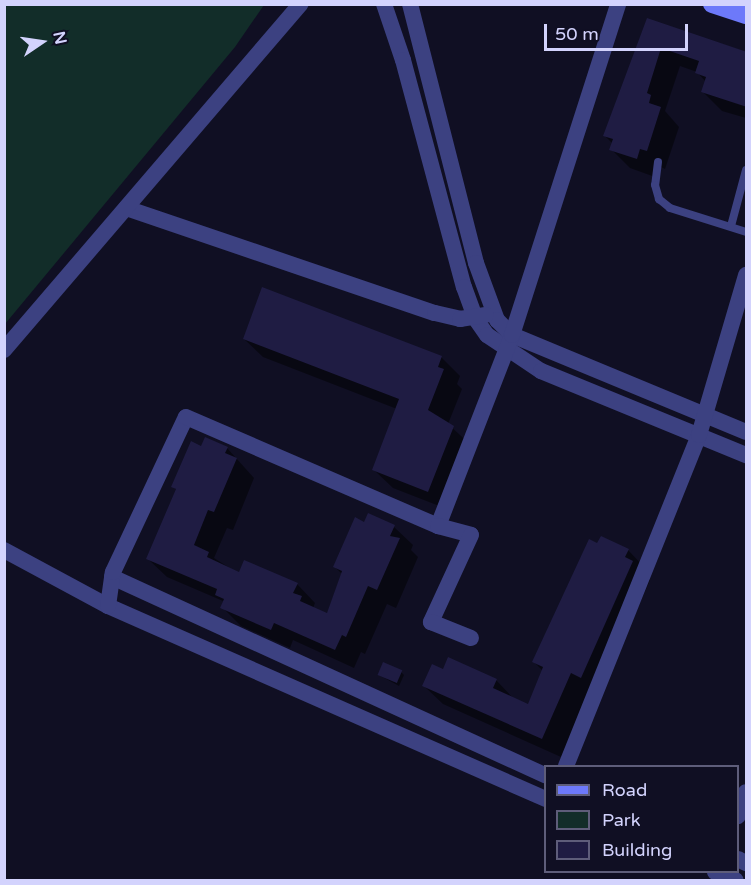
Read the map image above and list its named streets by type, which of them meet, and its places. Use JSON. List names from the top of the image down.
{
  "legend": ["Road", "Park", "Building"],
  "scale_bar": "50 m",
  "north": "right"
}
